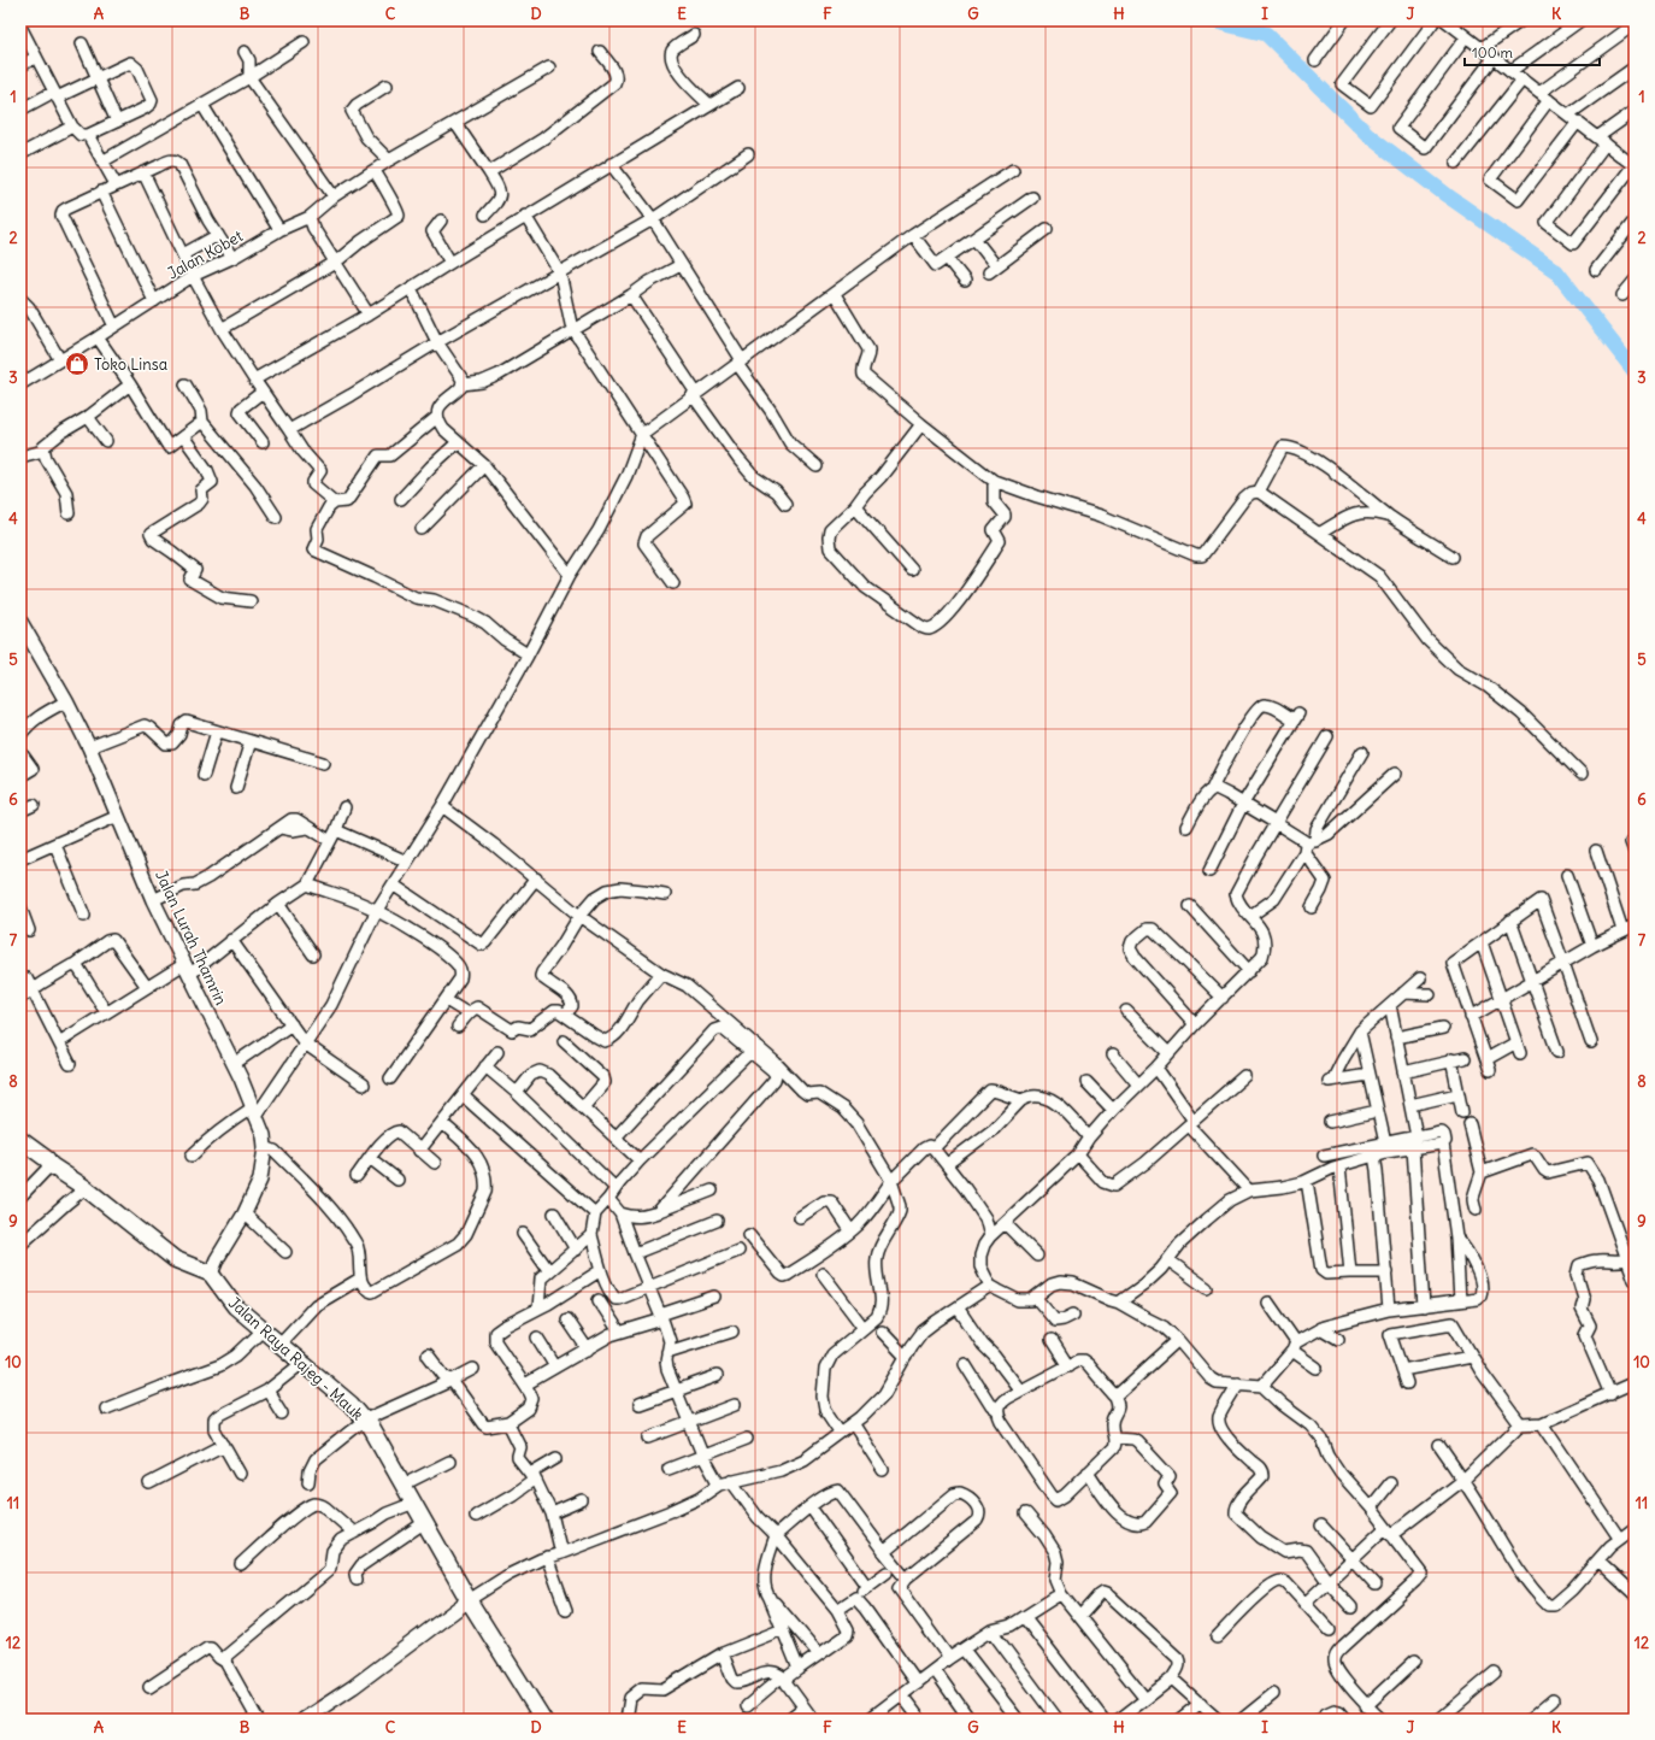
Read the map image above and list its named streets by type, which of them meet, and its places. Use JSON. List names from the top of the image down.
{
  "streets": {
    "main road": ["Jalan Raya Rajeg - Mauk"],
    "street": ["Jalan Kobet", "Jalan Lurah Thamrin"]
  },
  "crossings": [
    ["Jalan Lurah Thamrin", "Jalan Raya Rajeg - Mauk"]
  ],
  "places": {
    "shop": ["Toko Linsa"]
  },
  "scale_bar": "100 m",
  "grid": {
    "columns": [
      "A",
      "B",
      "C",
      "D",
      "E",
      "F",
      "G",
      "H",
      "I",
      "J",
      "K"
    ],
    "rows": [
      "1",
      "2",
      "3",
      "4",
      "5",
      "6",
      "7",
      "8",
      "9",
      "10",
      "11",
      "12"
    ]
  }
}
